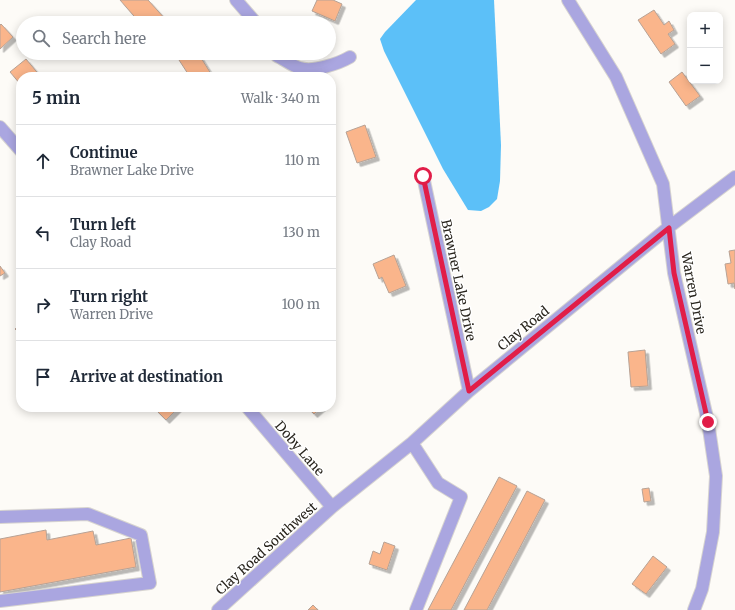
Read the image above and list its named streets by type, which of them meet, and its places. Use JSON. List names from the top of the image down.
{
  "streets": {
    "street": [
      "Brawner Lake Drive",
      "Warren Drive",
      "Clay Road",
      "Doby Lane",
      "Clay Road Southwest"
    ]
  },
  "crossings": [
    ["Brawner Lake Drive", "Clay Road"],
    ["Warren Drive", "Clay Road"],
    ["Clay Road", "Doby Lane"],
    ["Clay Road", "Clay Road Southwest"],
    ["Doby Lane", "Clay Road Southwest"]
  ],
  "page": {
    "map_buttons": ["+", "−"],
    "search": "Search here",
    "heading": ["5 min", "Walk · 340 m"],
    "list": [
      ["Continue", "Brawner Lake Drive", "110 m"],
      ["Turn left", "Clay Road", "130 m"],
      ["Turn right", "Warren Drive", "100 m"],
      "Arrive at destination"
    ]
  }
}
